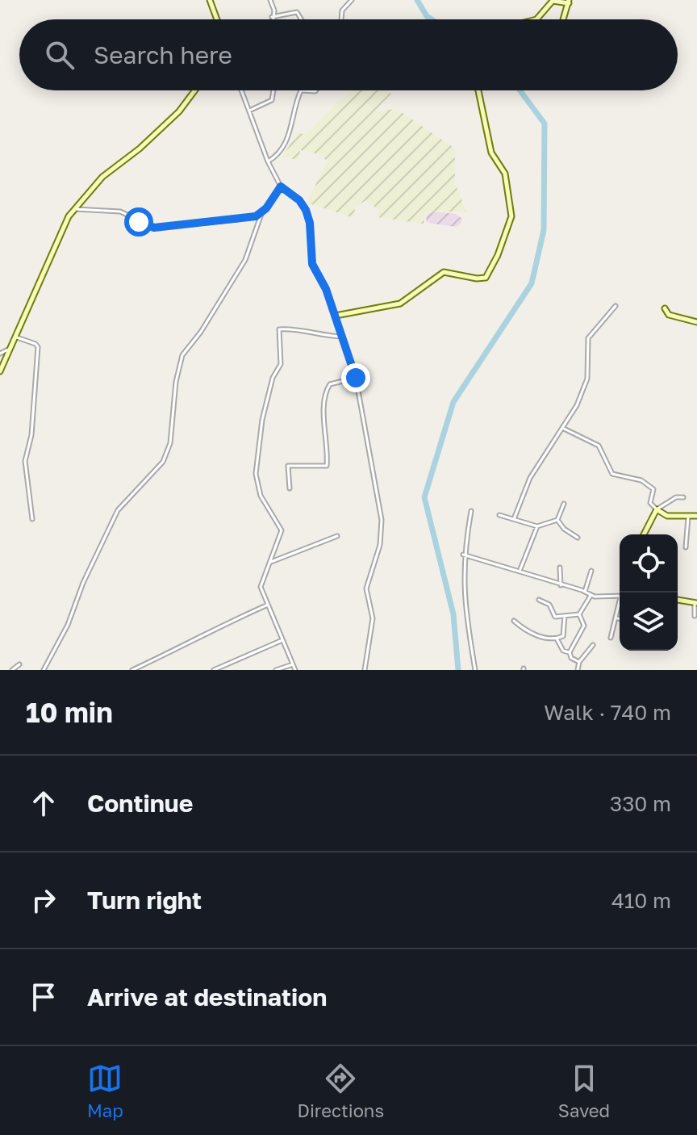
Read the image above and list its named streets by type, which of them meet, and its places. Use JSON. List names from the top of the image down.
{
  "page": {
    "search": "Search here",
    "heading": ["10 min", "Walk · 740 m"],
    "list": [
      ["Continue", "330 m"],
      ["Turn right", "410 m"],
      "Arrive at destination"
    ],
    "nav": ["Map", "Directions", "Saved"]
  }
}
